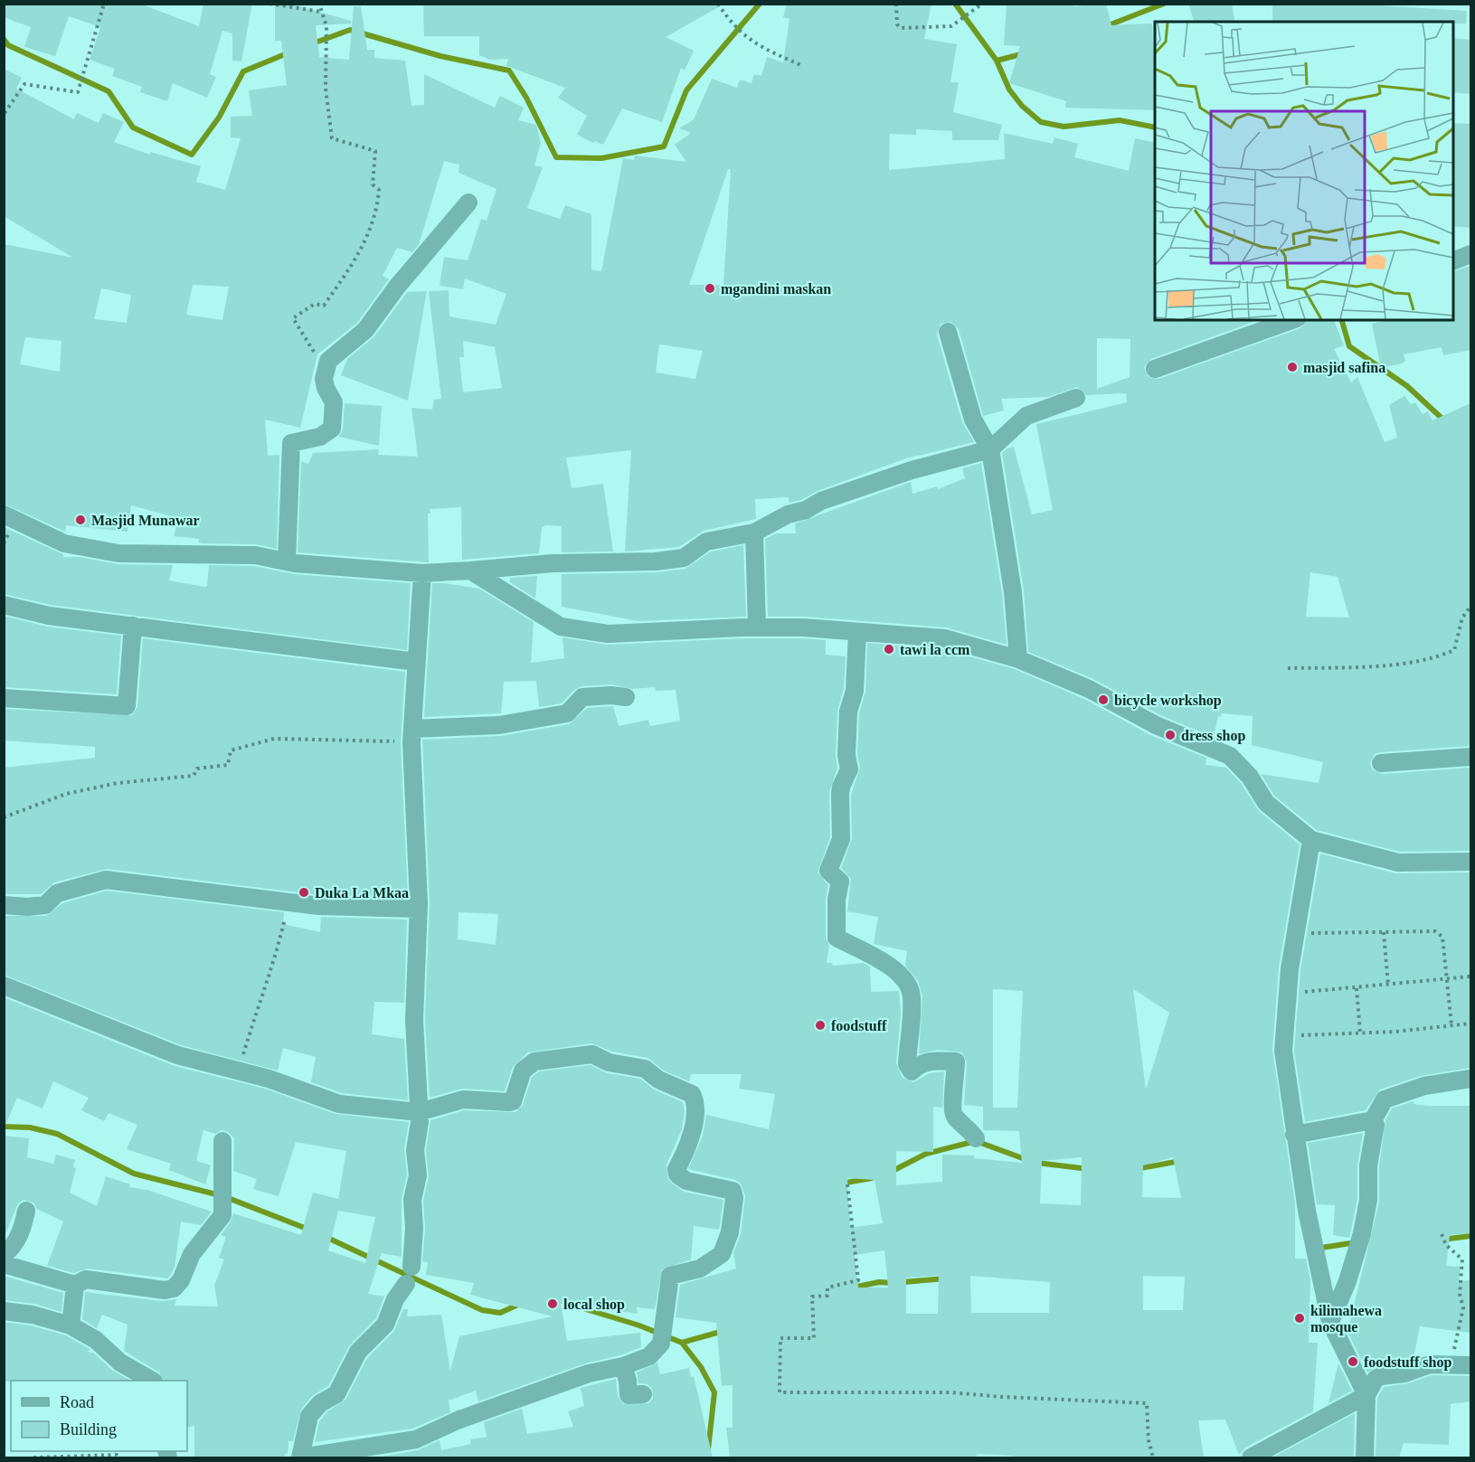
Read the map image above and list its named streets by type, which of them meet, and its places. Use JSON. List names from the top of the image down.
{
  "places": [
    "mgandini maskan",
    "masjid safina",
    "Masjid Munawar",
    "tawi la ccm",
    "bicycle workshop",
    "dress shop",
    "Duka La Mkaa",
    "foodstuff",
    "local shop",
    "kilimahewa mosque",
    "foodstuff shop"
  ],
  "legend": ["Road", "Building"]
}
